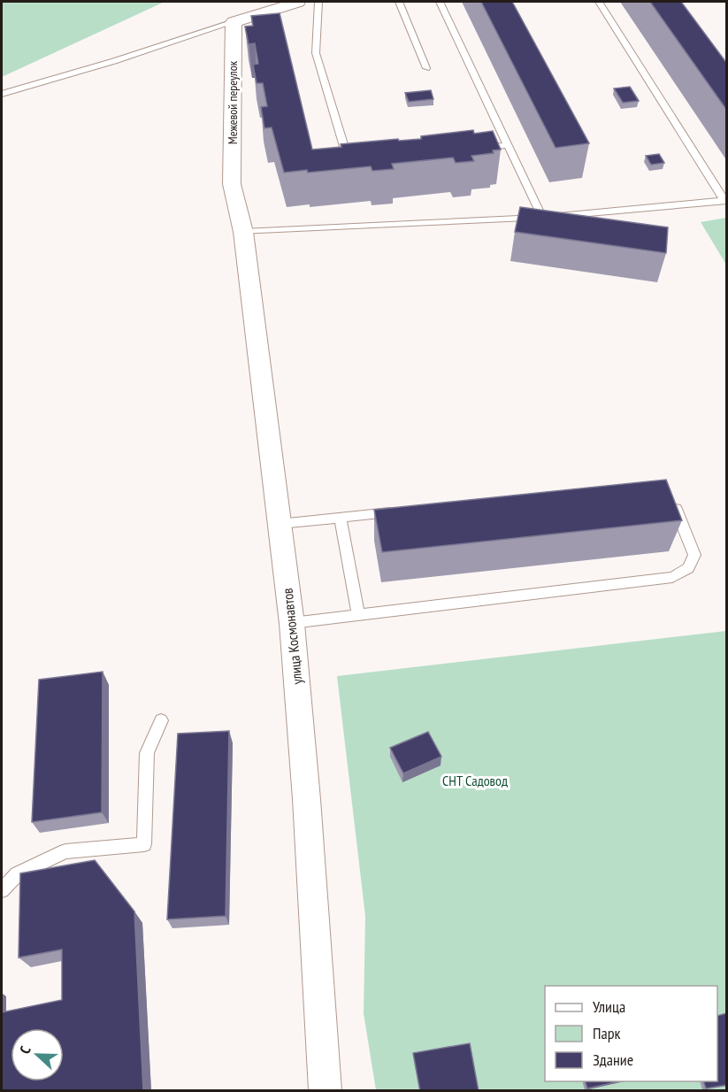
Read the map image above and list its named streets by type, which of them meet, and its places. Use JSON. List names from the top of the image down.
{
  "streets": {
    "street": ["Межевой переулок", "улица Космонавтов"]
  },
  "crossings": [
    ["Межевой переулок", "улица Космонавтов"]
  ],
  "parks": ["СНТ Садовод"],
  "legend": ["Улица", "Парк", "Здание"],
  "north": "left"
}
